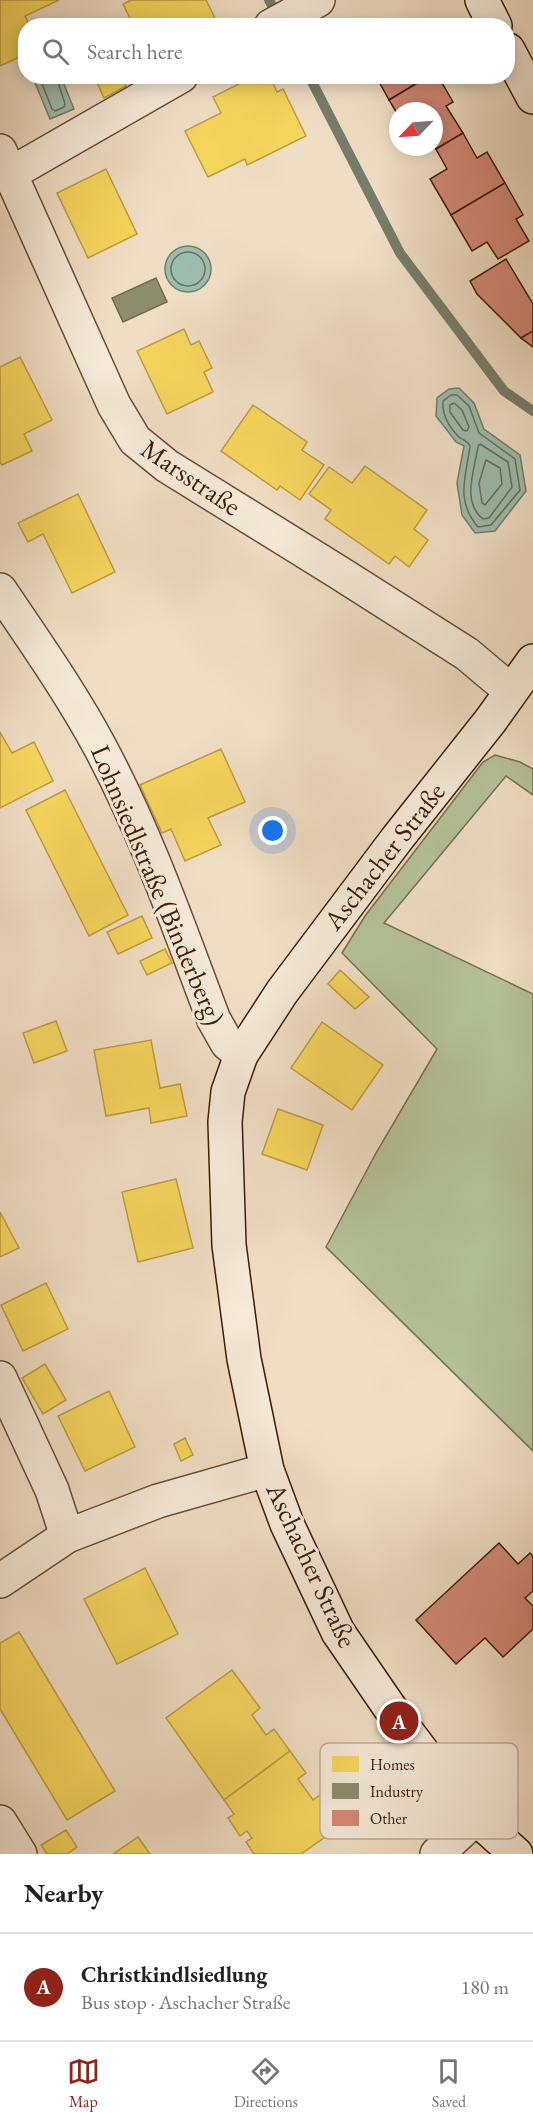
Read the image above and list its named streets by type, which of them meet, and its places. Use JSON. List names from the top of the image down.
{
  "streets": {
    "street": ["Marsstraße", "Aschacher Straße", "Lohnsiedlstraße (Binderberg)"]
  },
  "crossings": [
    ["Marsstraße", "Aschacher Straße"],
    ["Aschacher Straße", "Lohnsiedlstraße (Binderberg)"]
  ],
  "legend": ["Homes", "Industry", "Other"],
  "north": "bottom left",
  "page": {
    "search": "Search here",
    "pins": "A",
    "heading": "Nearby",
    "list": [
      {
        "mark": "A",
        "name": "Christkindlsiedlung",
        "note": "Bus stop · Aschacher Straße",
        "value": "180 m"
      }
    ],
    "nav": ["Map", "Directions", "Saved"]
  }
}
